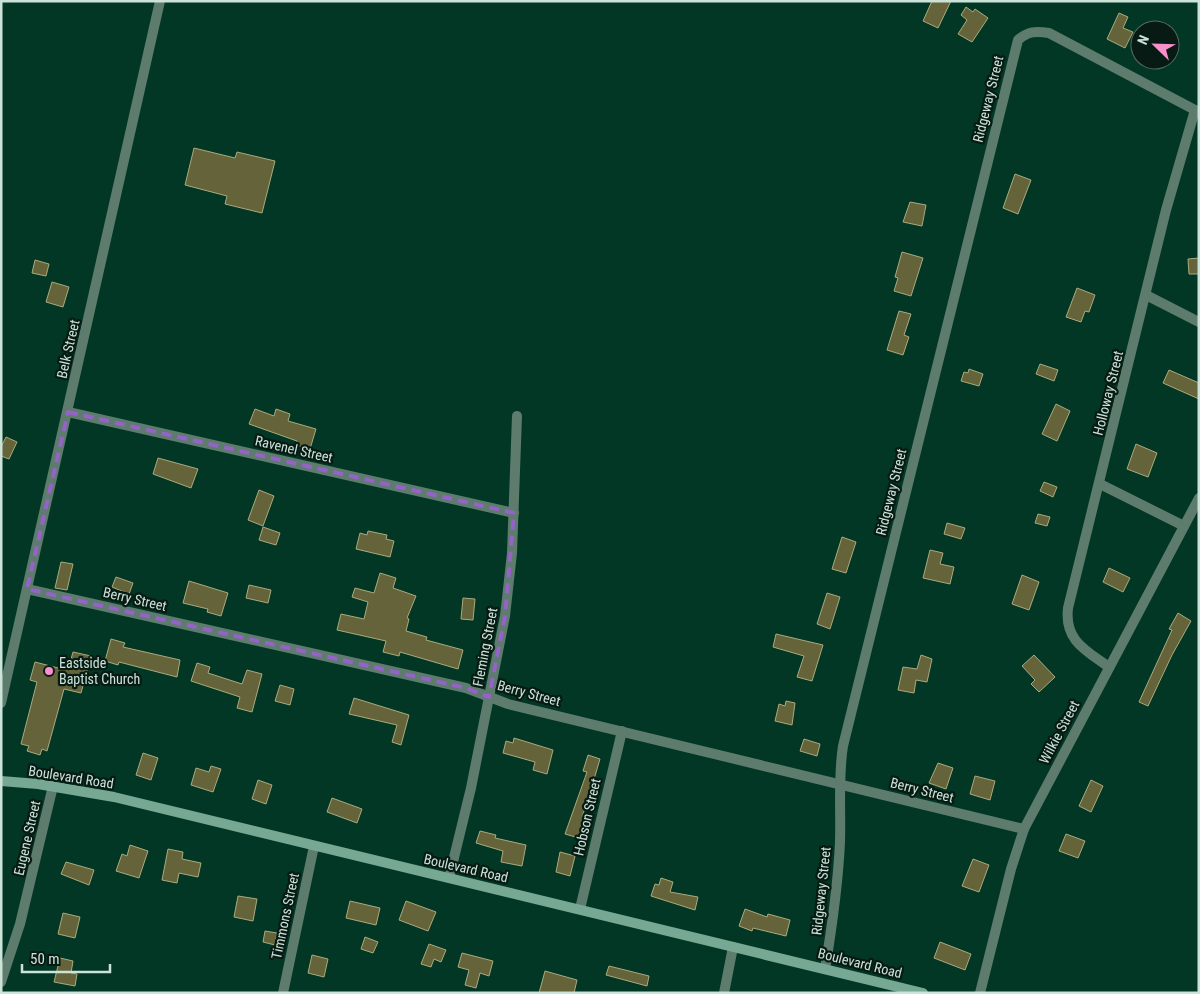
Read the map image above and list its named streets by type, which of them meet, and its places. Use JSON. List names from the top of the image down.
{
  "streets": {
    "street": [
      "Ridgeway Street",
      "Belk Street",
      "Holloway Street",
      "Ravenel Street",
      "Berry Street",
      "Fleming Street",
      "Wilkie Street",
      "Boulevard Road",
      "Hobson Street",
      "Eugene Street",
      "Timmons Street"
    ]
  },
  "crossings": [
    ["Ridgeway Street", "Holloway Street"],
    ["Ridgeway Street", "Berry Street"],
    ["Ridgeway Street", "Boulevard Road"],
    ["Belk Street", "Ravenel Street"],
    ["Belk Street", "Berry Street"],
    ["Holloway Street", "Wilkie Street"],
    ["Ravenel Street", "Fleming Street"],
    ["Berry Street", "Fleming Street"],
    ["Berry Street", "Wilkie Street"],
    ["Berry Street", "Hobson Street"],
    ["Fleming Street", "Boulevard Road"],
    ["Boulevard Road", "Hobson Street"],
    ["Boulevard Road", "Eugene Street"],
    ["Boulevard Road", "Timmons Street"]
  ],
  "places": ["Eastside Baptist Church"],
  "scale_bar": "50 m",
  "north": "top left"
}
